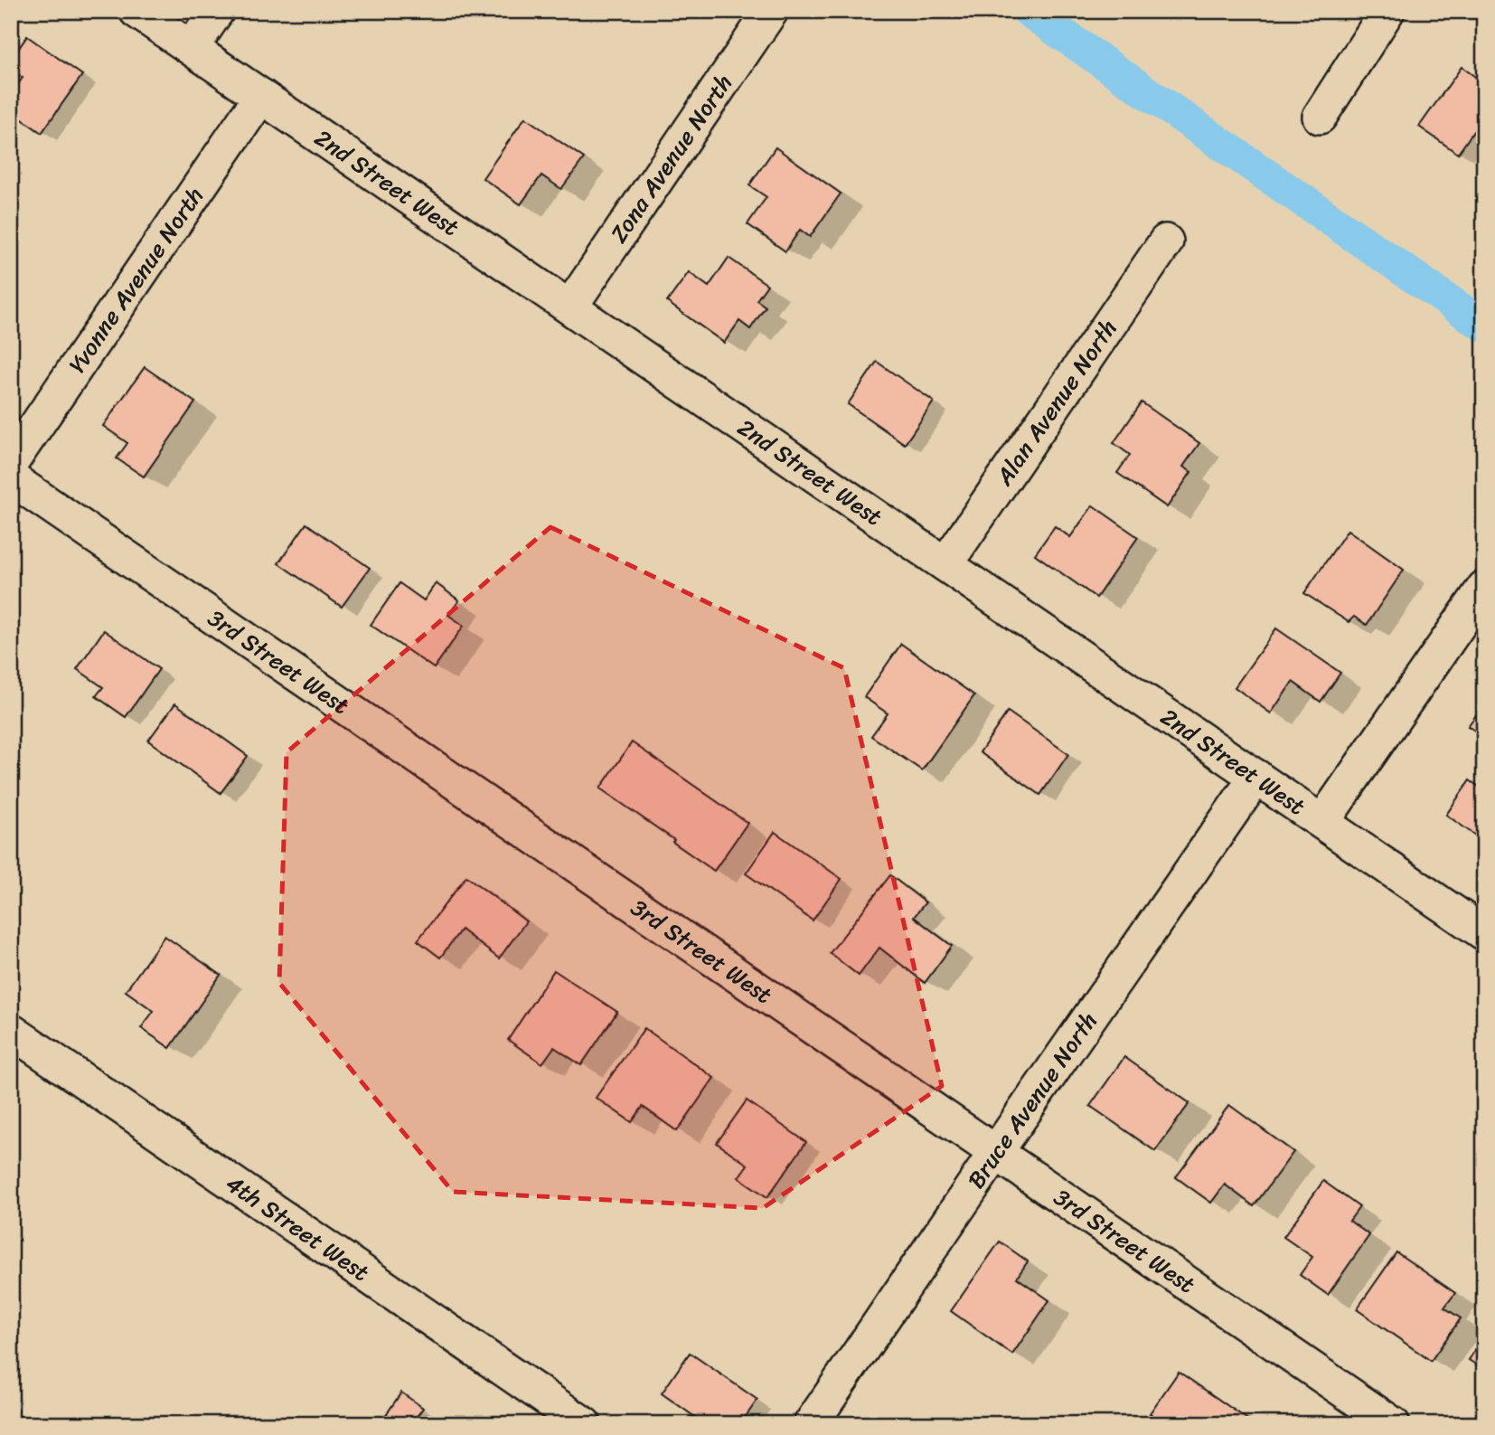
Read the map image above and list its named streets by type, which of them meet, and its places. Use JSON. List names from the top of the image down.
{
  "streets": {
    "street": [
      "Zona Avenue North",
      "2nd Street West",
      "Yvonne Avenue North",
      "Alan Avenue North",
      "3rd Street West",
      "Bruce Avenue North",
      "4th Street West"
    ]
  },
  "crossings": [
    ["Zona Avenue North", "2nd Street West"],
    ["2nd Street West", "Yvonne Avenue North"],
    ["2nd Street West", "Alan Avenue North"],
    ["2nd Street West", "Bruce Avenue North"],
    ["3rd Street West", "Bruce Avenue North"]
  ]
}
